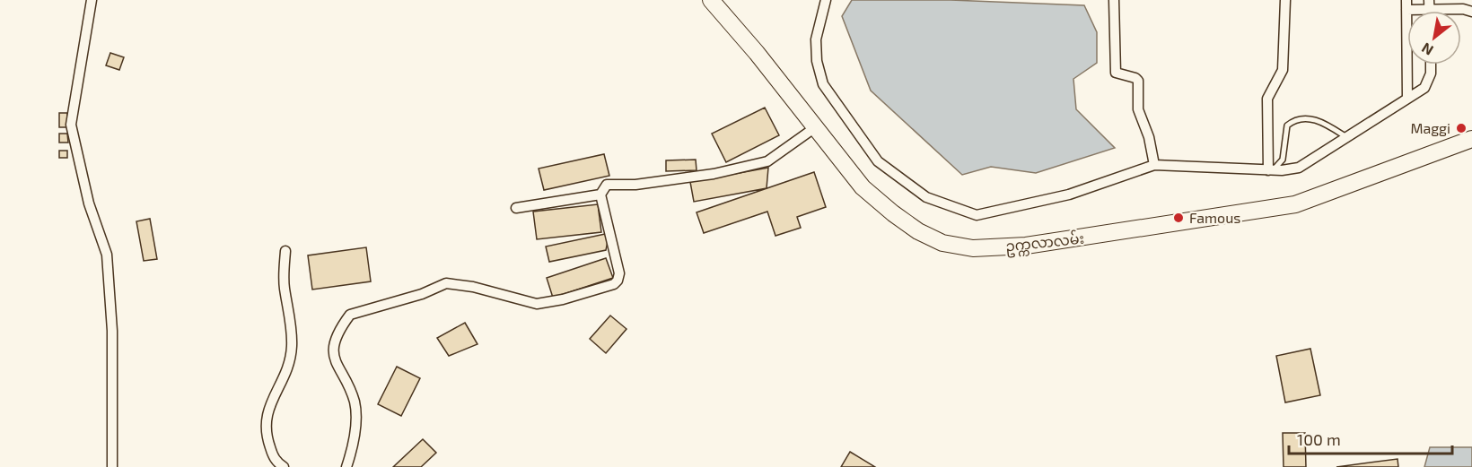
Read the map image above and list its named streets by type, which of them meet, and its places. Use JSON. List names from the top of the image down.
{
  "streets": {
    "main road": ["ဥက္ကလာလမ်း"]
  },
  "places": ["Maggi", "Famous"],
  "scale_bar": "100 m",
  "north": "bottom left"
}
